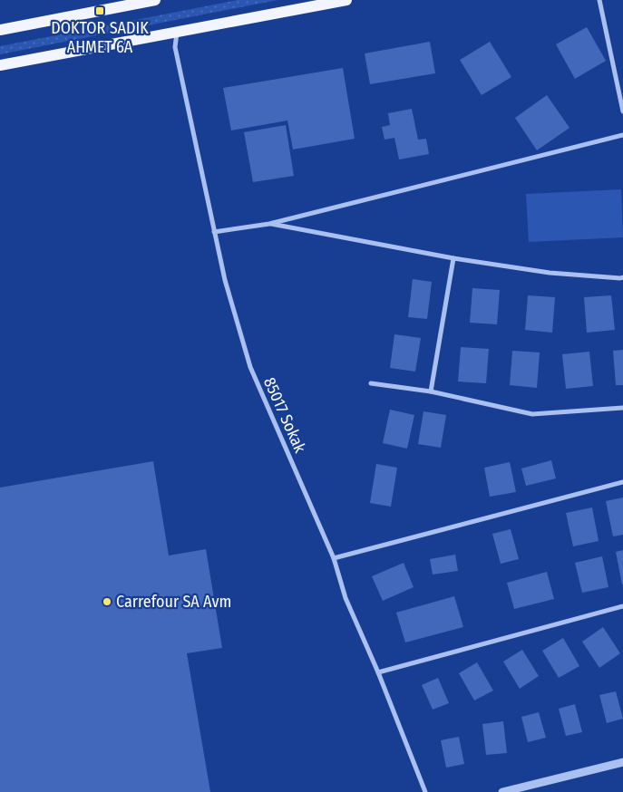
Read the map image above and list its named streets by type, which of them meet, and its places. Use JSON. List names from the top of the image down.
{
  "streets": {
    "street": ["85017 Sokak"]
  },
  "places": {
    "transit": ["DOKTOR SADIK AHMET 6A"],
    "other": ["Carrefour SA Avm"]
  }
}
